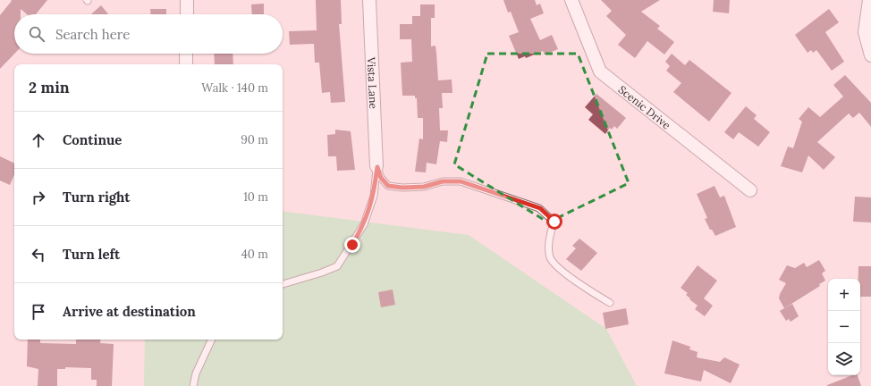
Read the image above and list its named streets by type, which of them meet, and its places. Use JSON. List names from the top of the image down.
{
  "streets": {
    "street": ["Vista Lane", "Scenic Drive"]
  },
  "page": {
    "search": "Search here",
    "heading": ["2 min", "Walk · 140 m"],
    "list": [
      ["Continue", "90 m"],
      ["Turn right", "10 m"],
      ["Turn left", "40 m"],
      "Arrive at destination"
    ],
    "map_buttons": ["+", "−"]
  }
}
